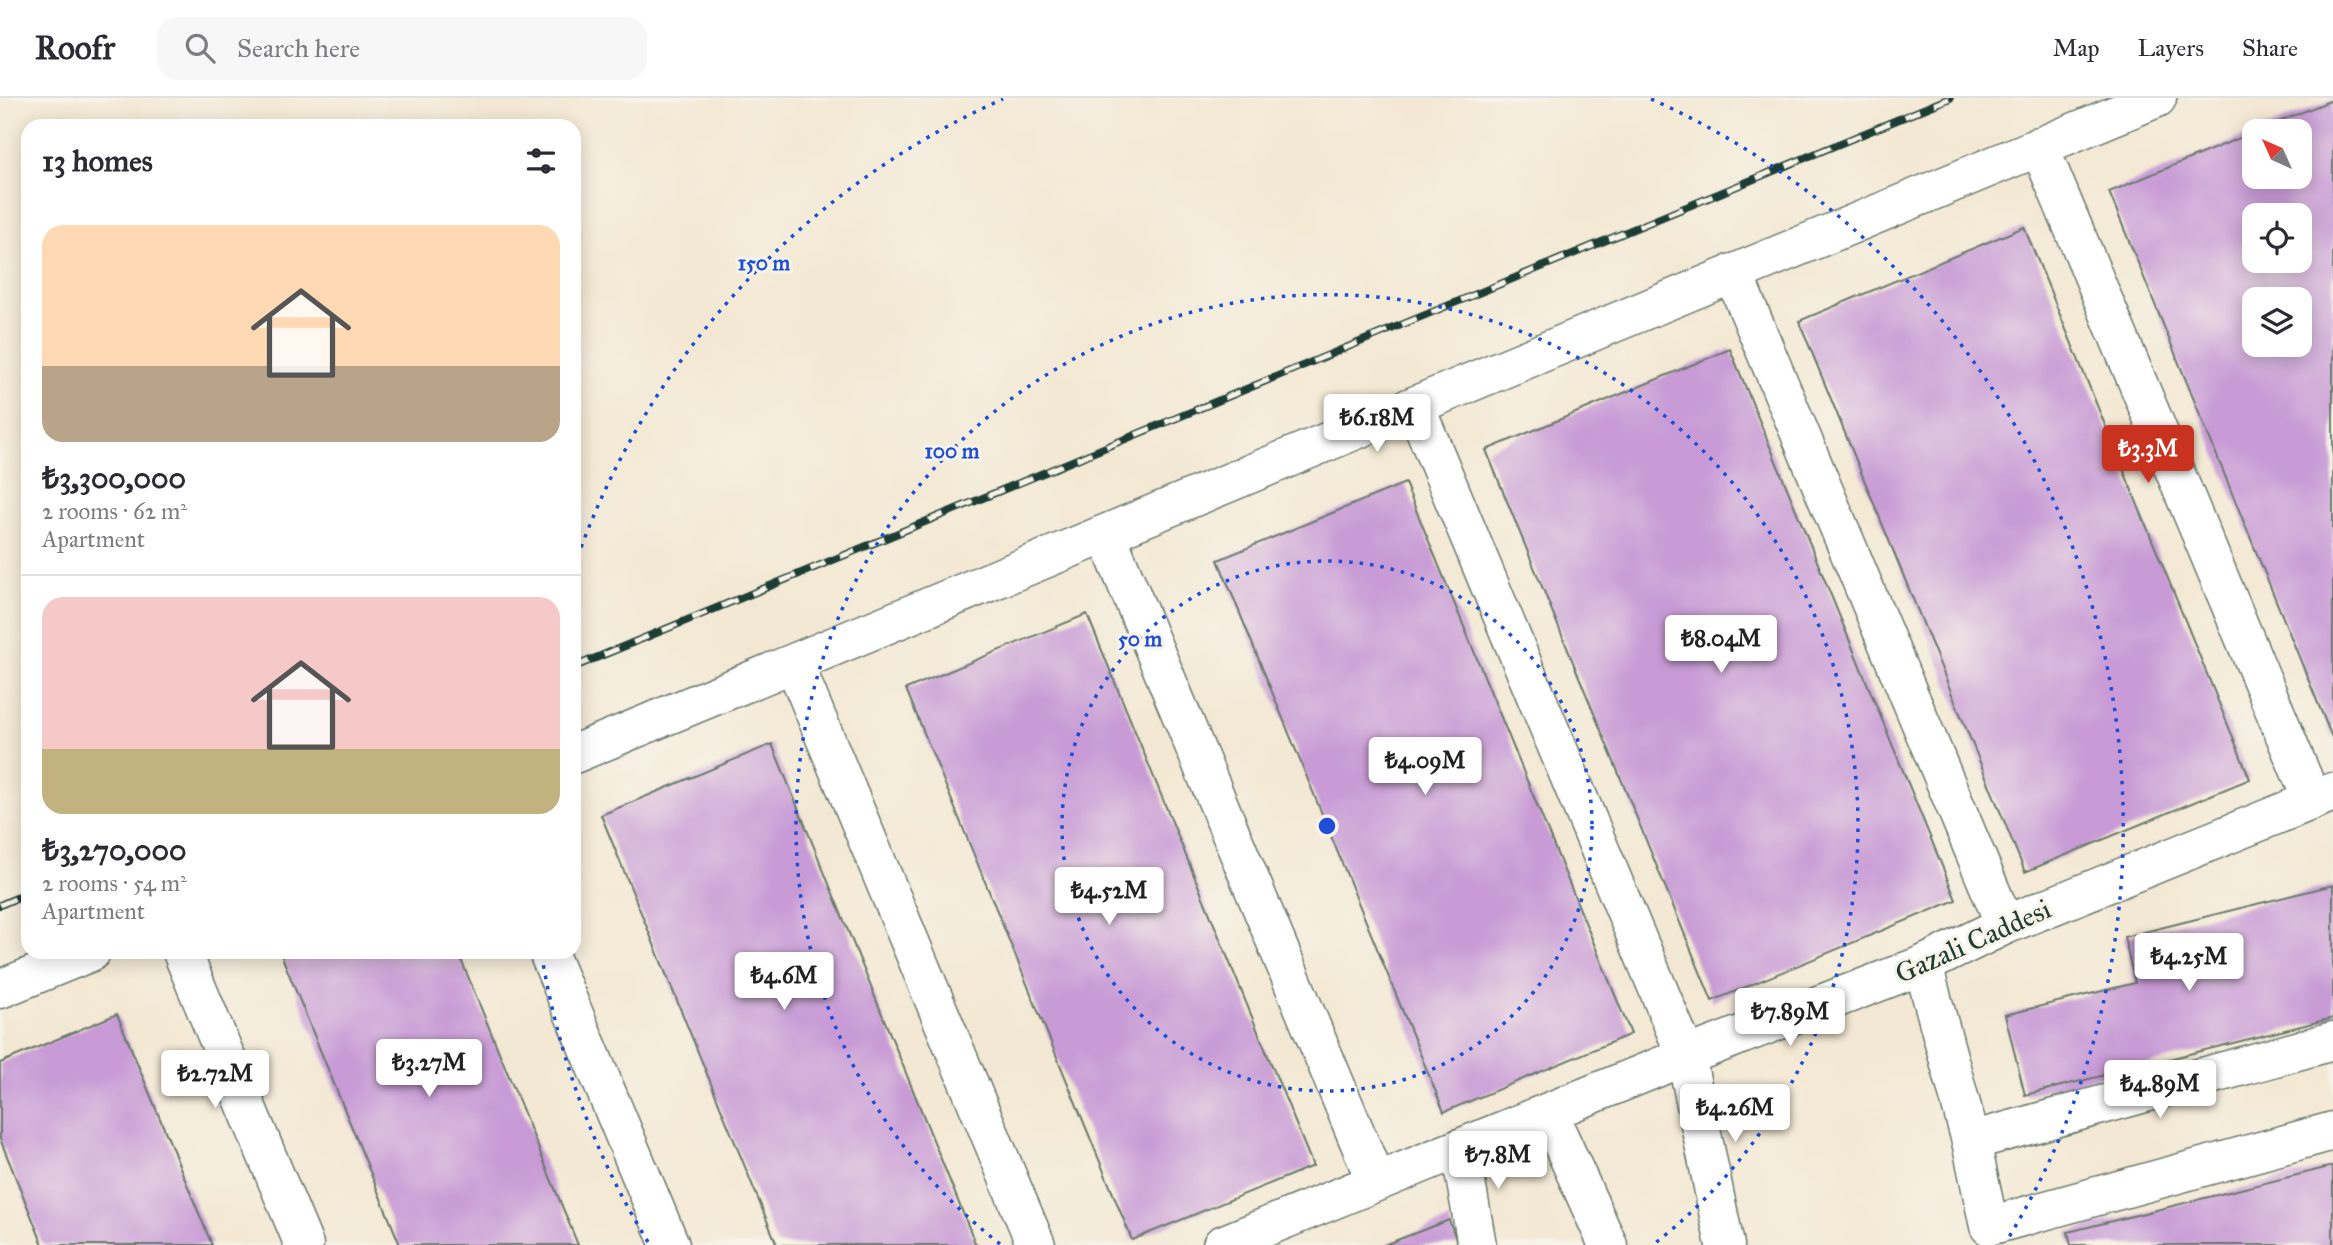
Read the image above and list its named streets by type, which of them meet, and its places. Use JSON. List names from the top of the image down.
{
  "streets": {
    "street": ["Gazali Caddesi"]
  },
  "north": "top left",
  "page": {
    "header": "Roofr",
    "search": "Search here",
    "nav": ["Map", "Layers", "Share"],
    "heading": "13 homes",
    "list": [
      {
        "name": "₺3,300,000",
        "note": "2 rooms · 62 m² · Apartment"
      },
      {
        "name": "₺3,270,000",
        "note": "2 rooms · 54 m² · Apartment"
      }
    ],
    "price": [
      "₺6.18M",
      "₺3.3M",
      "₺8.04M",
      "₺4.09M",
      "₺4.52M",
      "₺4.25M",
      "₺4.6M",
      "₺7.89M",
      "₺3.27M",
      "₺2.72M",
      "₺4.89M",
      "₺4.26M",
      "₺7.8M"
    ]
  },
  "rings": ["150 m", "100 m", "50 m"]
}
